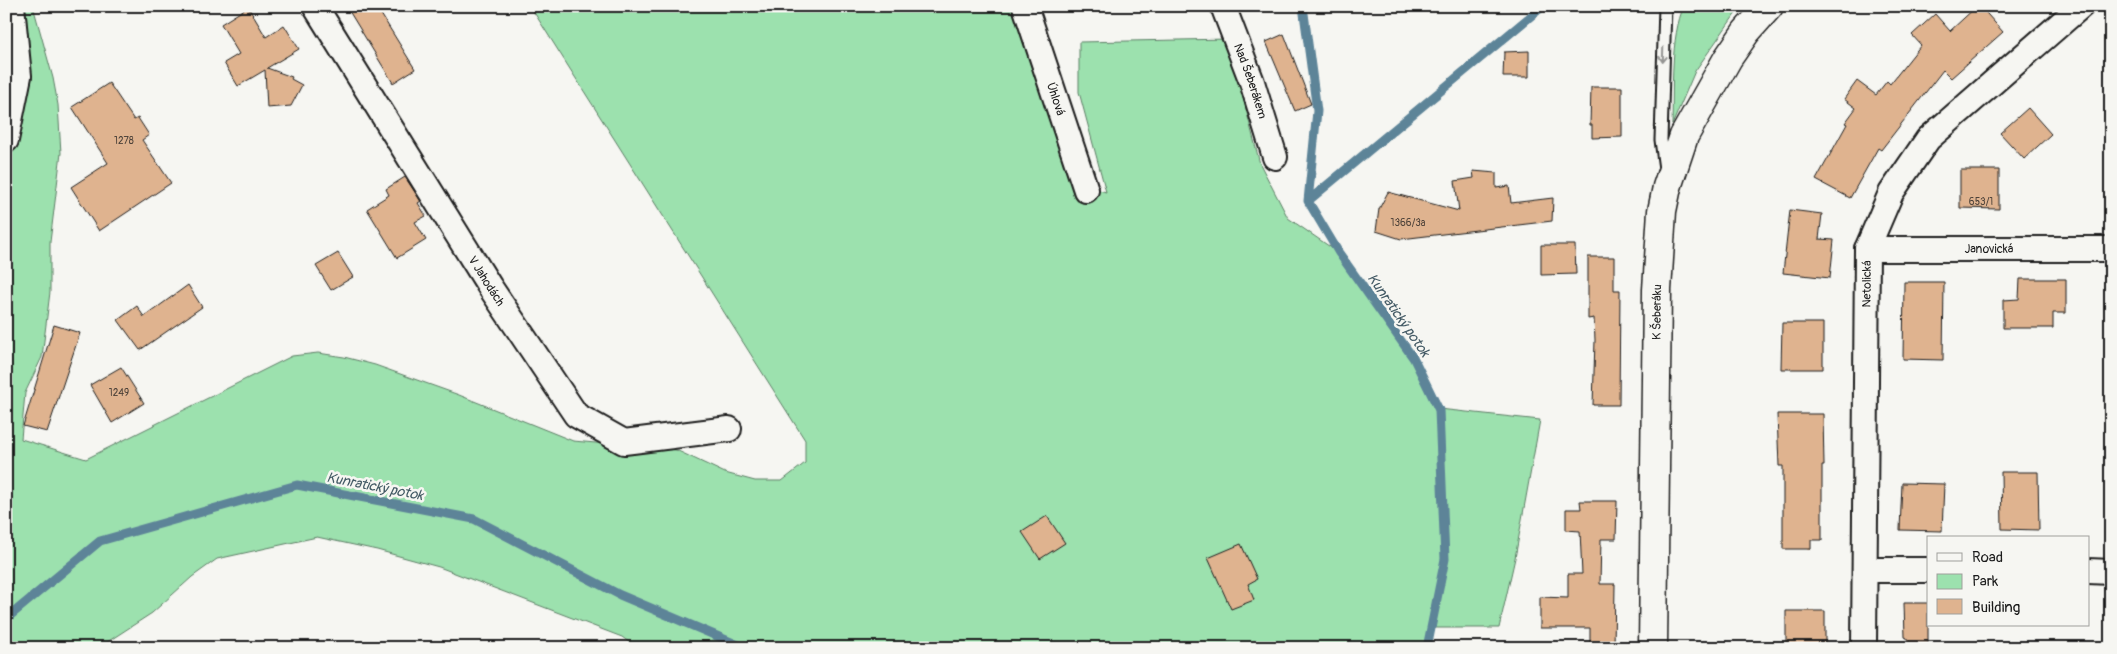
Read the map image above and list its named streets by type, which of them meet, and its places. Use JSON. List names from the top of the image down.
{
  "streets": {
    "street": [
      "Nad Šeberákem",
      "Úhlová",
      "Janovická",
      "V Jahodách",
      "Netolická",
      "K Šeberáku"
    ]
  },
  "crossings": [
    ["Janovická", "Netolická"]
  ],
  "water": ["Kunratický potok"],
  "house_numbers": [
    "1278",
    "653/1",
    "1366/3a",
    "1249"
  ],
  "legend": ["Road", "Park", "Building"]
}
